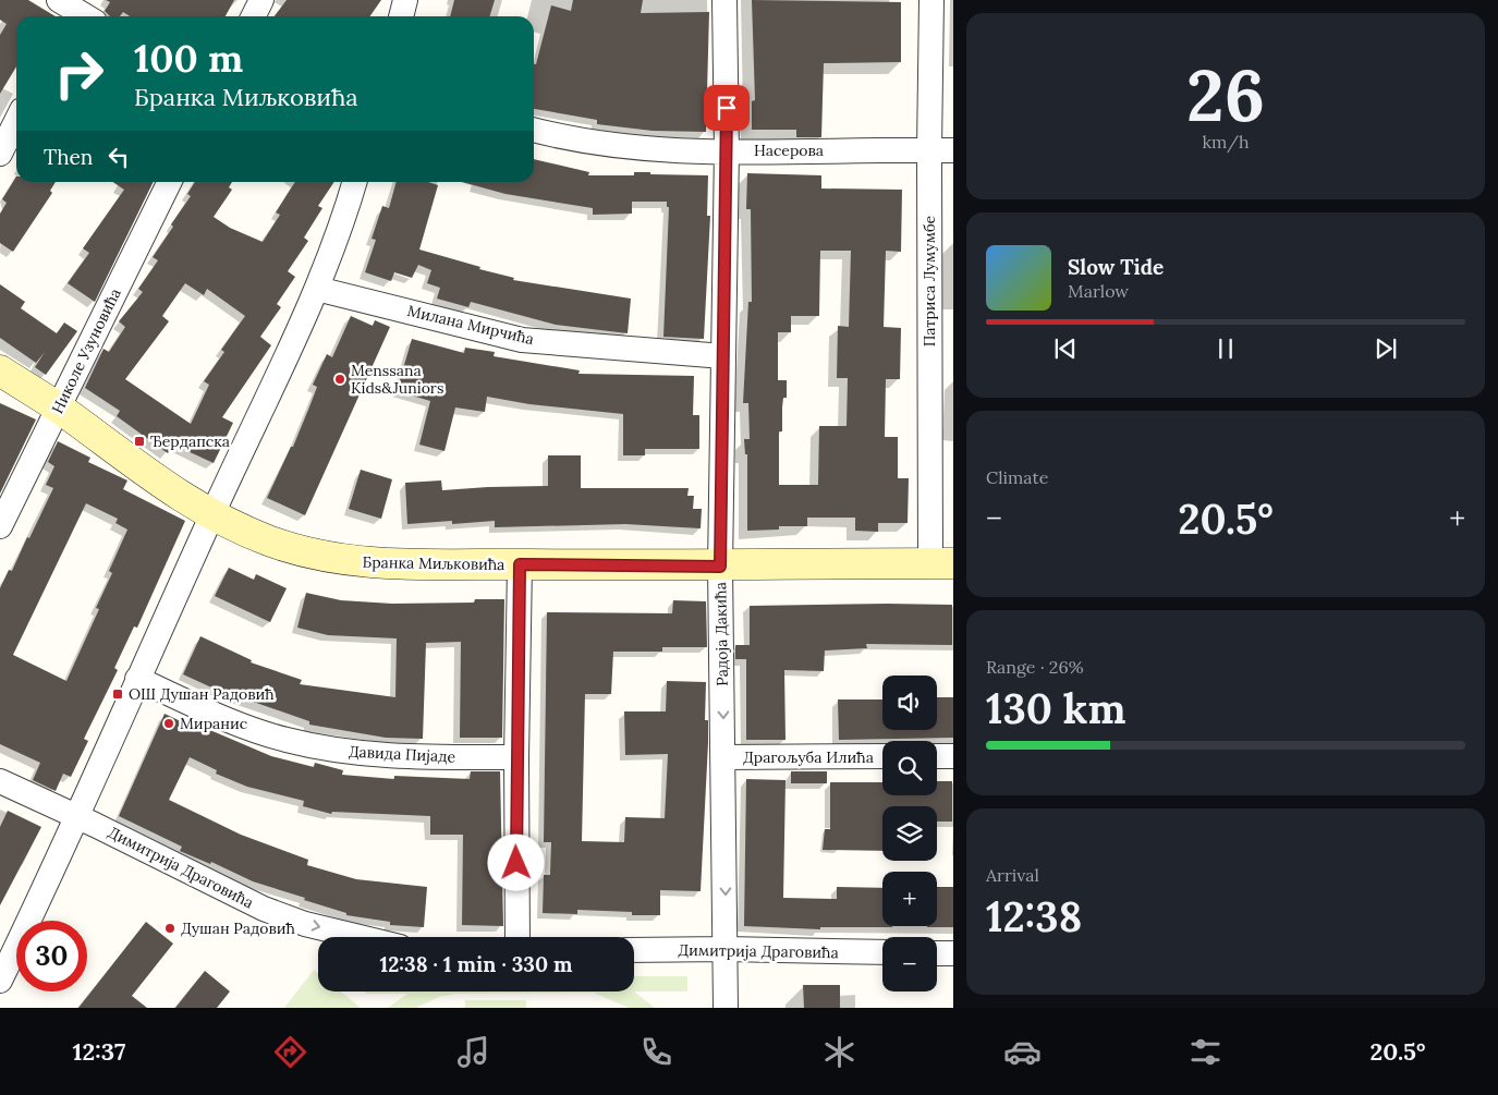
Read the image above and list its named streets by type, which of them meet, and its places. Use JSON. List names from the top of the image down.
{
  "streets": {
    "street": [
      "Насерова",
      "Патриса Лумумбе",
      "Милана Мирчића",
      "Николе Узуновића",
      "Бранка Миљковића",
      "Радоја Дакића",
      "Давида Пијаде",
      "Драгољуба Илића",
      "Димитрија Драговића"
    ]
  },
  "crossings": [
    ["Насерова", "Патриса Лумумбе"],
    ["Насерова", "Радоја Дакића"],
    ["Патриса Лумумбе", "Бранка Миљковића"],
    ["Милана Мирчића", "Радоја Дакића"],
    ["Николе Узуновића", "Бранка Миљковића"],
    ["Бранка Миљковића", "Радоја Дакића"],
    ["Радоја Дакића", "Драгољуба Илића"],
    ["Радоја Дакића", "Димитрија Драговића"]
  ],
  "one_way": ["Димитрија Драговића"],
  "places": {
    "other": ["Menssana Kids&Juniors", "Миранис", "Душан Радовић"],
    "transit": ["Ђердапска", "ОШ Душан Радовић"]
  },
  "page": {
    "tile": [
      ["26", "km/h"],
      "Climate",
      ["Range · 26%", "130 km"],
      ["Arrival", "12:38"]
    ],
    "turn": ["100 m", "Бранка Миљковића"],
    "then": "Then",
    "song": ["Slow Tide", "Marlow"],
    "heat": ["−", "20.5°", "+"],
    "map_buttons": ["+", "−"],
    "limit": "30",
    "trip": "12:38 · 1 min · 330 m",
    "tabs": ["12:37", "20.5°"]
  }
}
